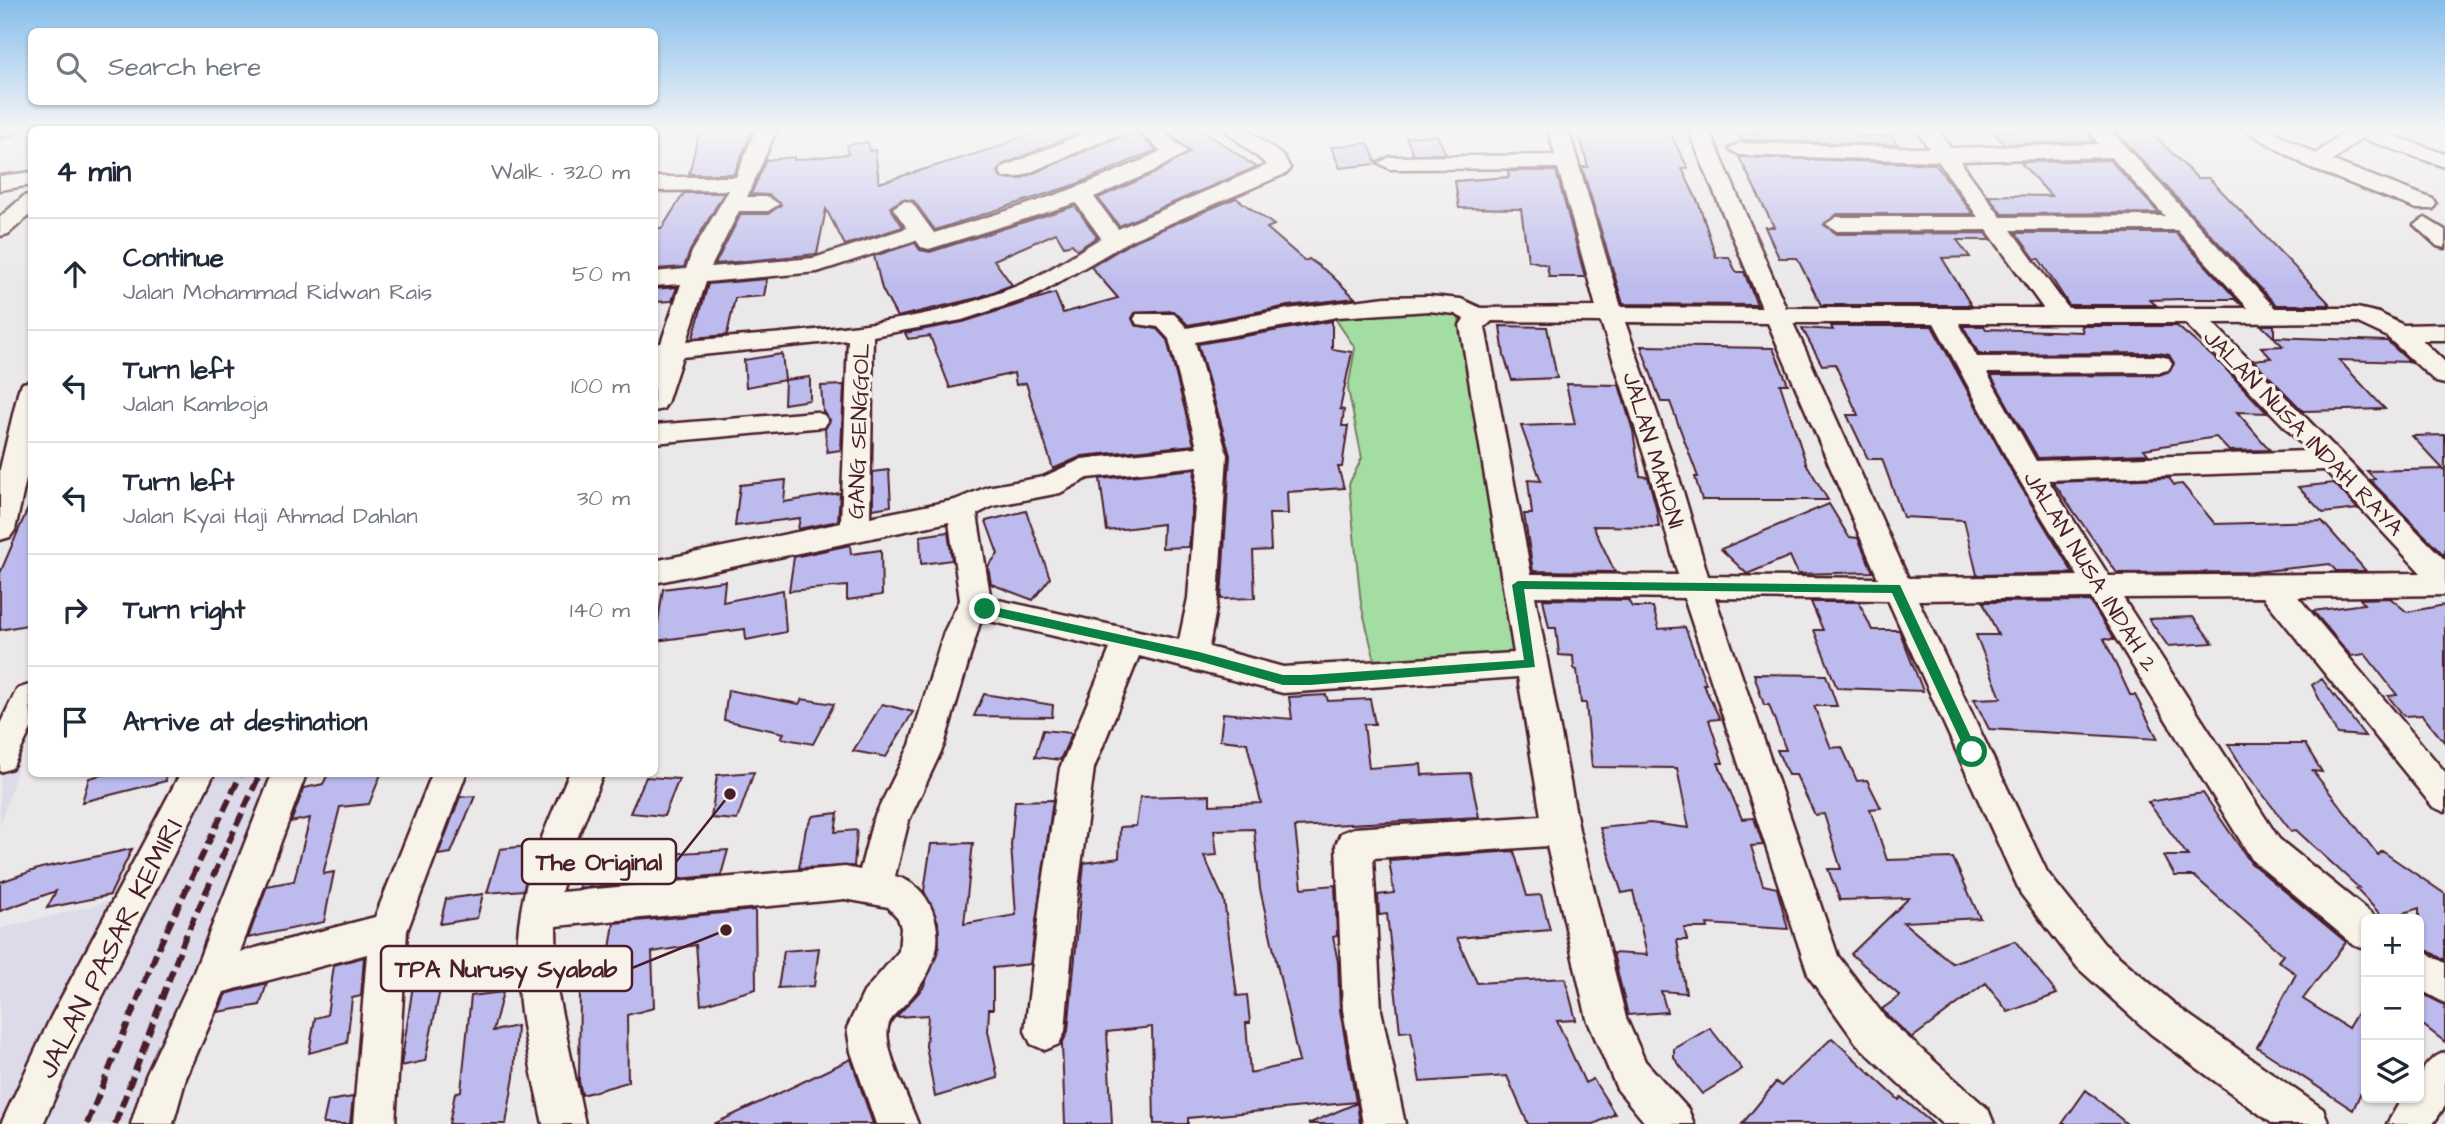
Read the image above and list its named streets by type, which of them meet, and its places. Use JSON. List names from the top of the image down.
{
  "streets": {
    "street": [
      "GANG SENGGOL",
      "JALAN NUSA INDAH RAYA",
      "JALAN MAHONI",
      "JALAN NUSA INDAH 2",
      "JALAN PASAR KEMIRI"
    ]
  },
  "crossings": [
    ["JALAN NUSA INDAH RAYA", "JALAN MAHONI"],
    ["JALAN NUSA INDAH RAYA", "JALAN NUSA INDAH 2"]
  ],
  "places": ["The Original", "TPA Nurusy Syabab"],
  "page": {
    "search": "Search here",
    "heading": ["4 min", "Walk · 320 m"],
    "list": [
      ["Continue", "Jalan Mohammad Ridwan Rais", "50 m"],
      ["Turn left", "Jalan Kamboja", "100 m"],
      ["Turn left", "Jalan Kyai Haji Ahmad Dahlan", "30 m"],
      ["Turn right", "140 m"],
      "Arrive at destination"
    ],
    "map_buttons": ["+", "−"]
  }
}
